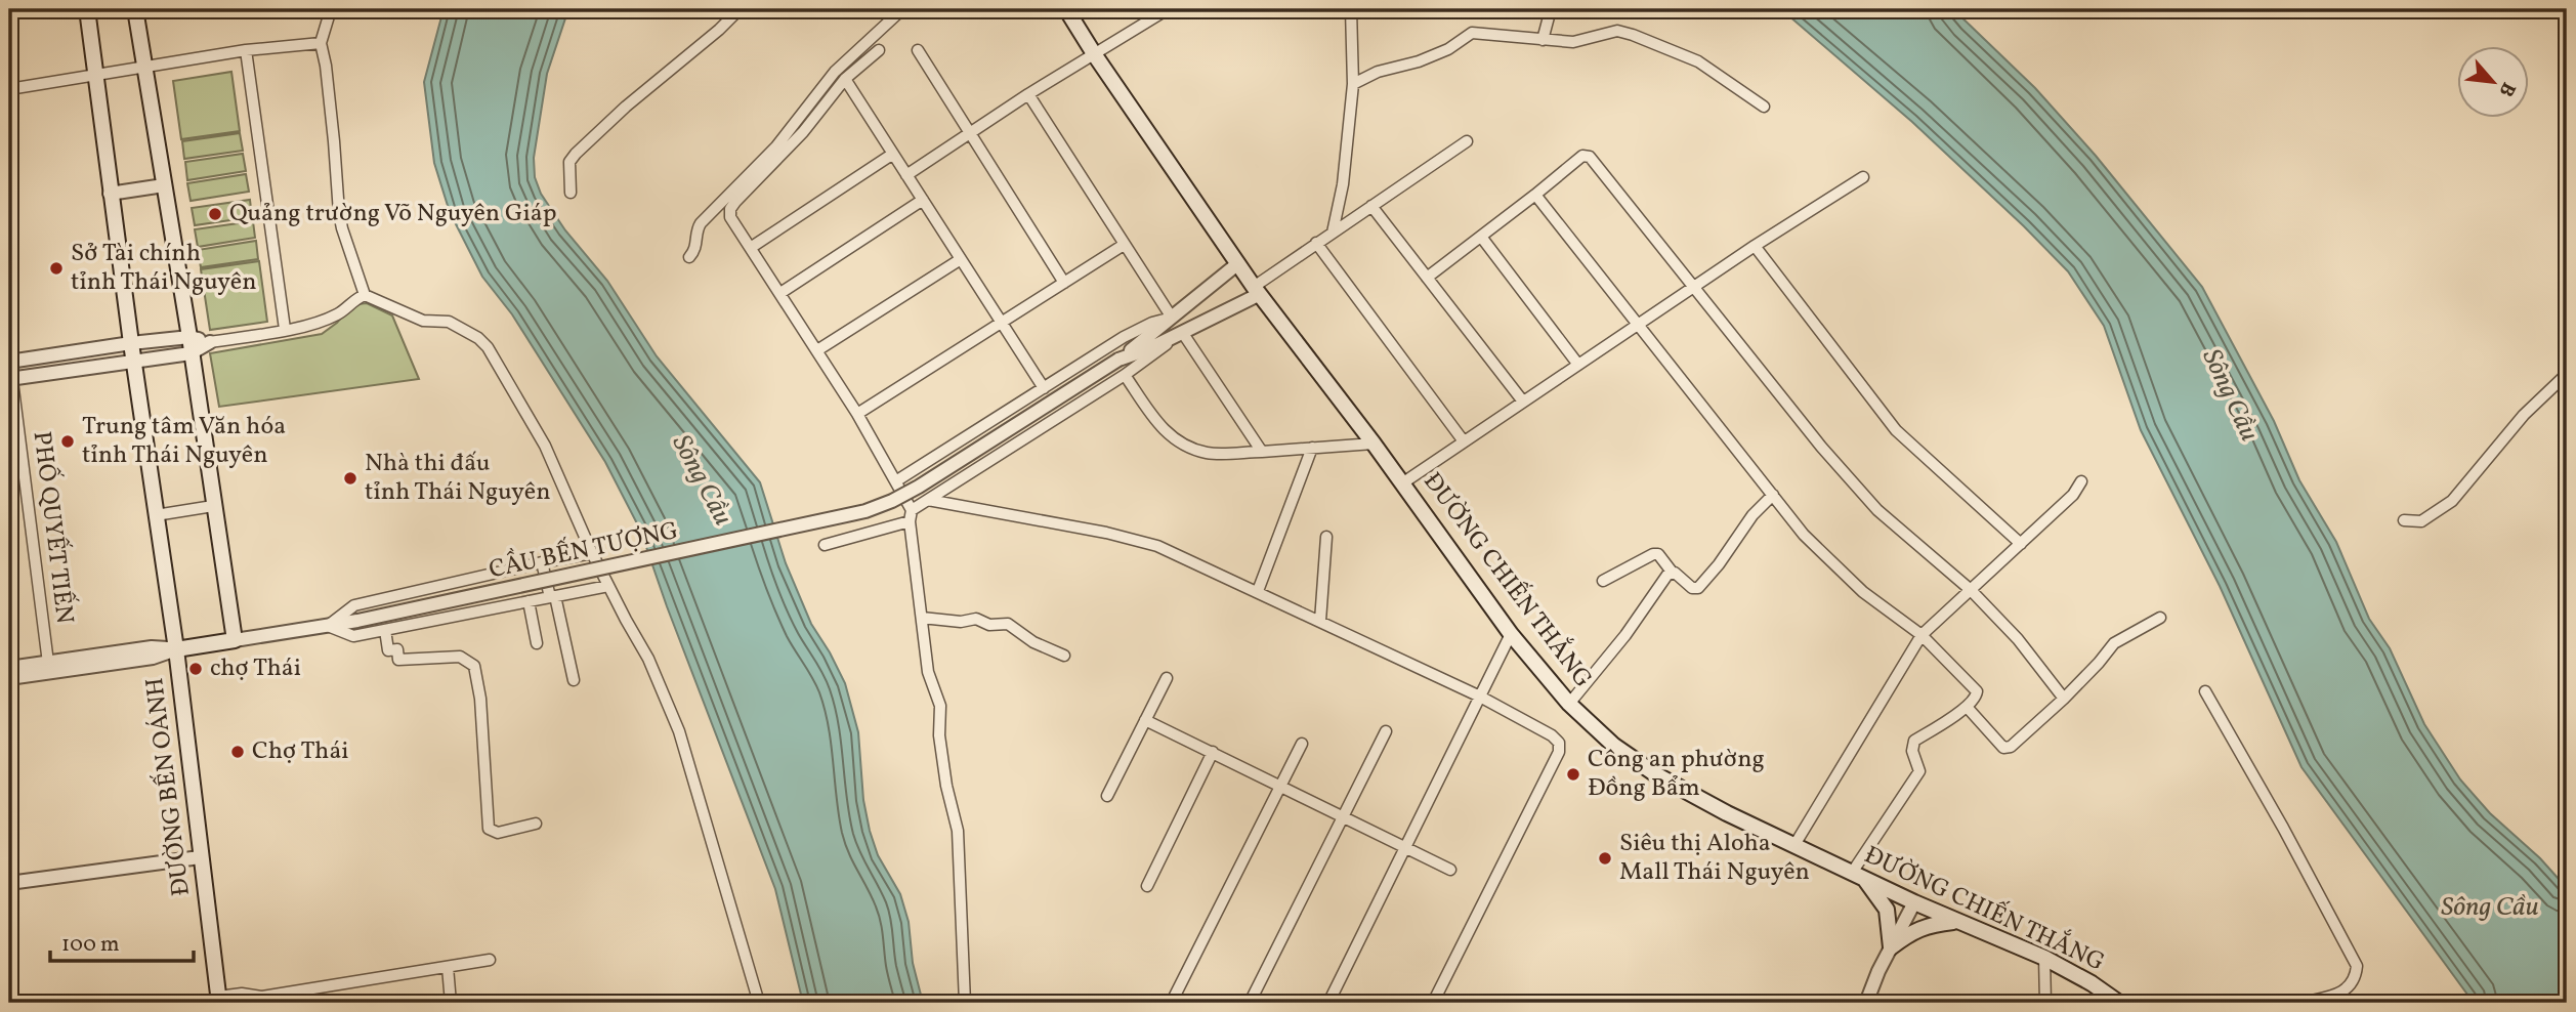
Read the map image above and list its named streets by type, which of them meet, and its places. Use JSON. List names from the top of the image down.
{
  "streets": {
    "main road": ["ĐƯỜNG CHIẾN THẮNG", "ĐƯỜNG BẾN OÁNH"],
    "street": ["PHỐ QUYẾT TIẾN", "CẦU BẾN TƯỢNG"]
  },
  "water": ["Sông Cầu"],
  "places": [
    "Quảng trường Võ Nguyên Giáp",
    "Sở Tài chính tỉnh Thái Nguyên",
    "Trung tâm Văn hóa tỉnh Thái Nguyên",
    "Nhà thi đấu tỉnh Thái Nguyên",
    "chợ Thái",
    "Chợ Thái",
    "Công an phường Đồng Bẩm",
    "Siêu thị Aloha Mall Thái Nguyên"
  ],
  "scale_bar": "100 m",
  "north": "bottom right"
}
